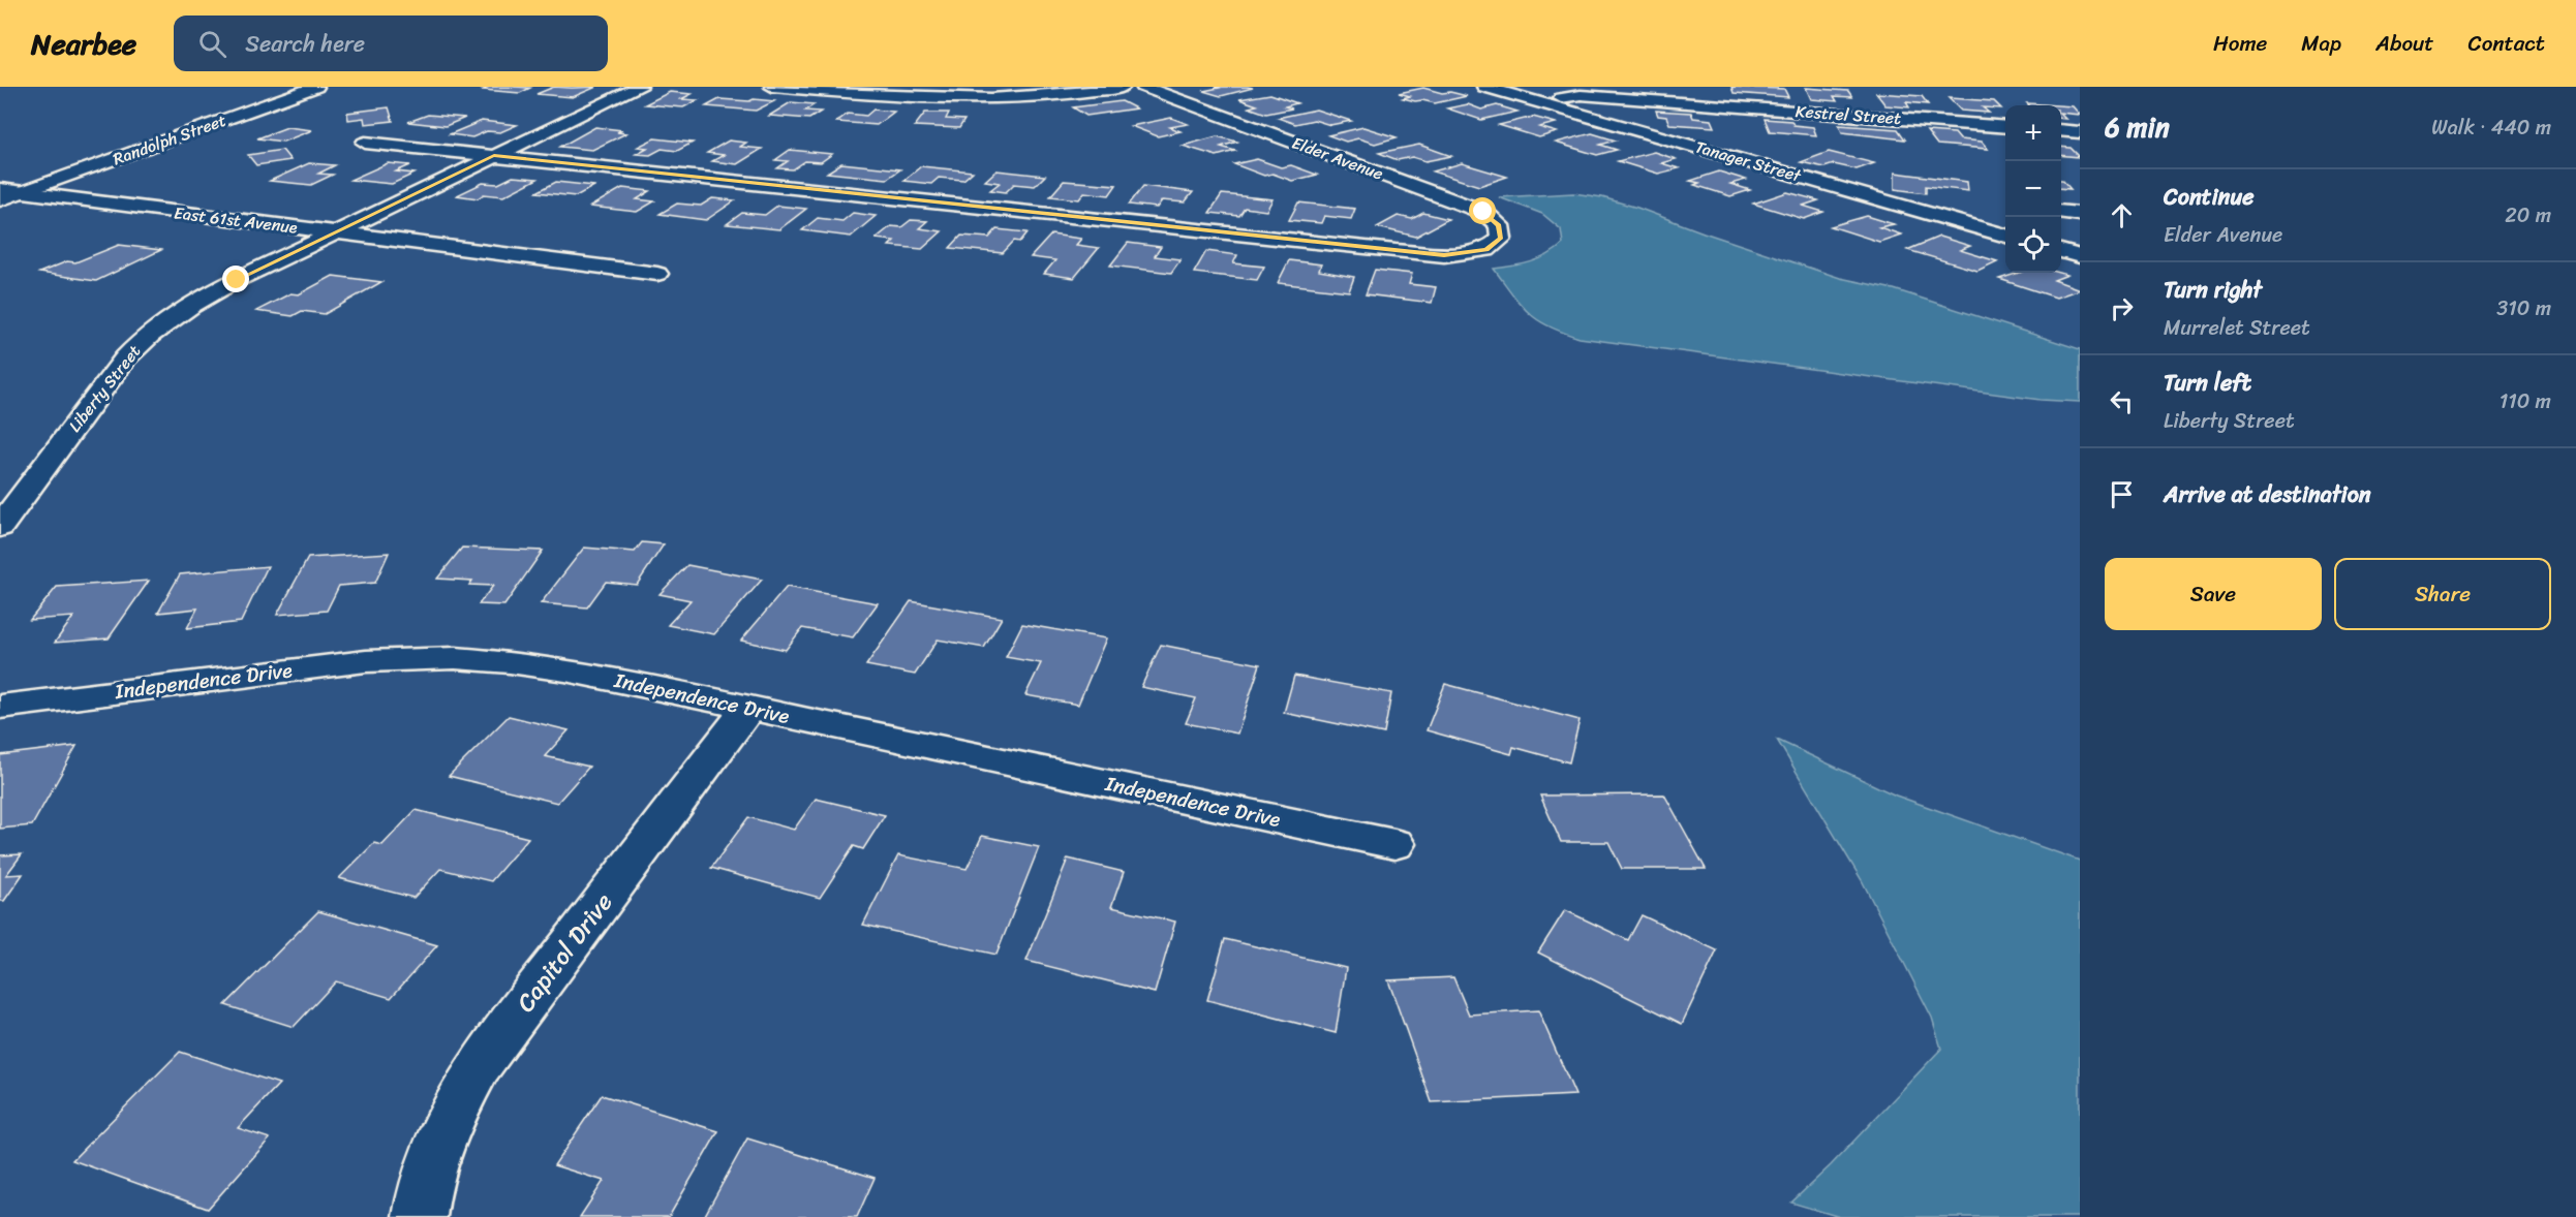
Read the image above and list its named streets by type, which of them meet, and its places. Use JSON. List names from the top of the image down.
{
  "streets": {
    "street": [
      "Kestrel Street",
      "Randolph Street",
      "Elder Avenue",
      "Tanager Street",
      "East 61st Avenue",
      "Liberty Street",
      "Independence Drive",
      "Capitol Drive"
    ]
  },
  "crossings": [
    ["Kestrel Street", "Tanager Street"],
    ["Randolph Street", "East 61st Avenue"],
    ["Elder Avenue", "Liberty Street"],
    ["East 61st Avenue", "Liberty Street"],
    ["Independence Drive", "Capitol Drive"]
  ],
  "page": {
    "header": "Nearbee",
    "search": "Search here",
    "nav": [
      "Home",
      "Map",
      "About",
      "Contact"
    ],
    "heading": ["6 min", "Walk · 440 m"],
    "map_buttons": ["+", "−"],
    "list": [
      ["Continue", "Elder Avenue", "20 m"],
      ["Turn right", "Murrelet Street", "310 m"],
      ["Turn left", "Liberty Street", "110 m"],
      "Arrive at destination"
    ],
    "buttons": ["Save", "Share"]
  }
}
